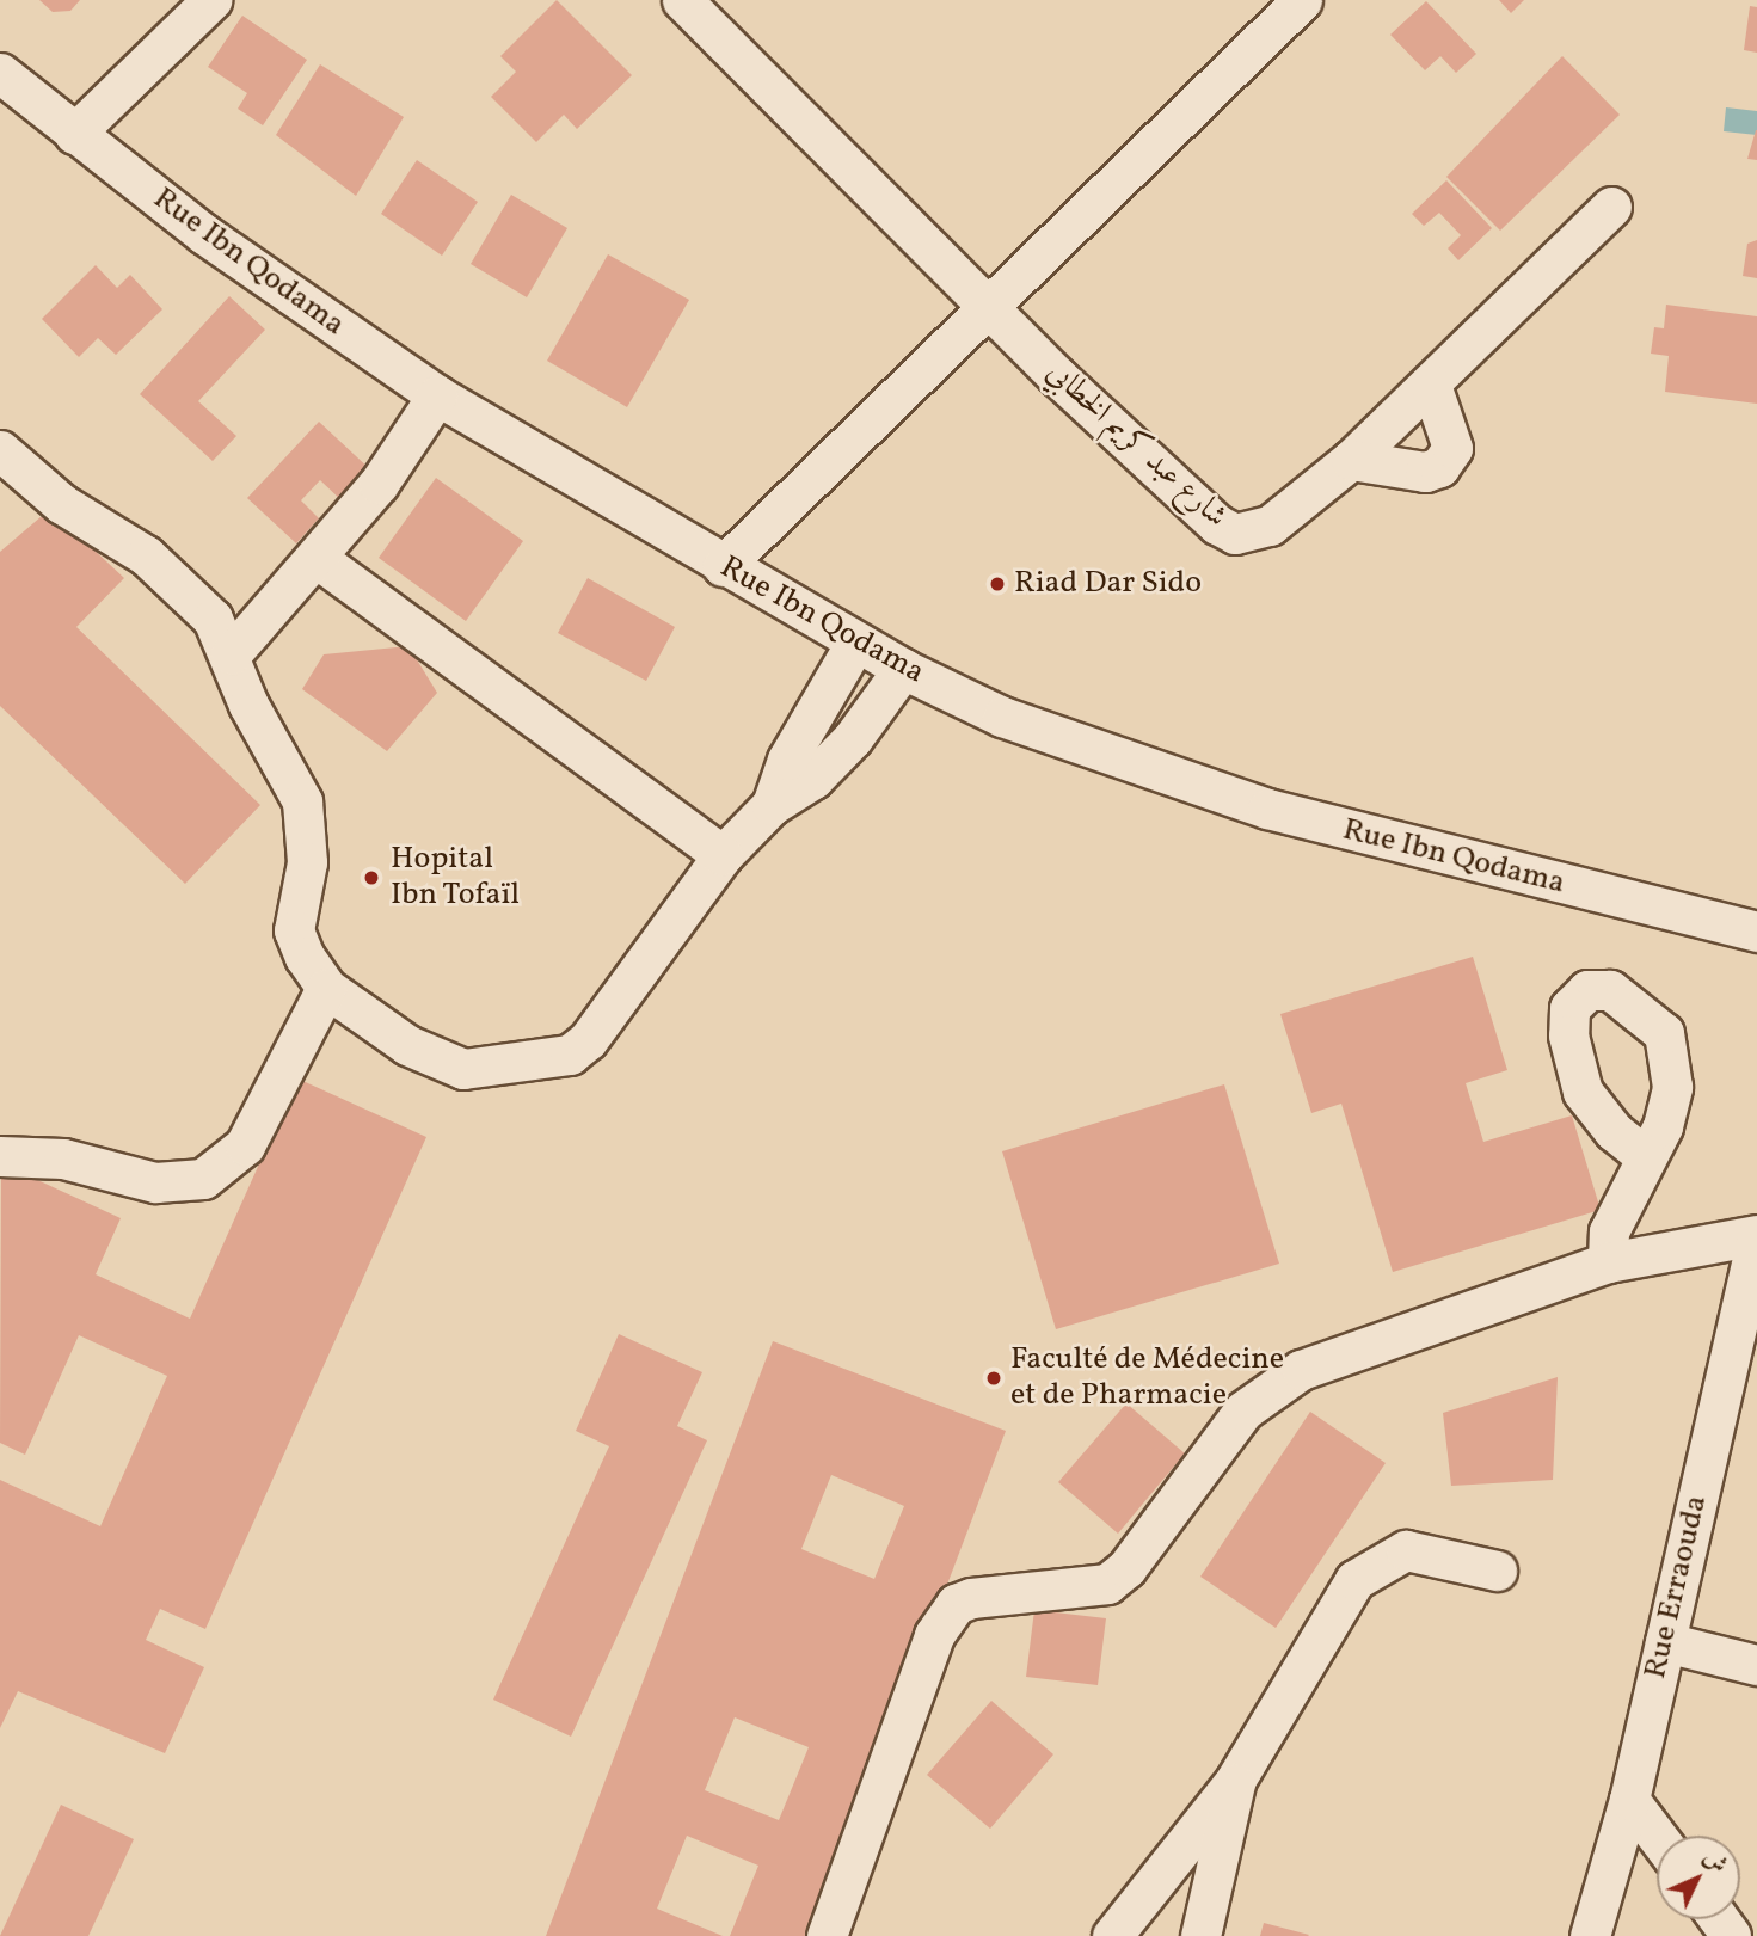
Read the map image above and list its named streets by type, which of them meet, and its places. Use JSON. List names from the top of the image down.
{
  "streets": {
    "street": ["Rue Ibn Qodama", "شارع عبد كريم الخطابي", "Rue Erraouda"]
  },
  "places": ["Riad Dar Sido", "Hopital Ibn Tofaïl", "Faculté de Médecine et de Pharmacie"],
  "north": "top right"
}
